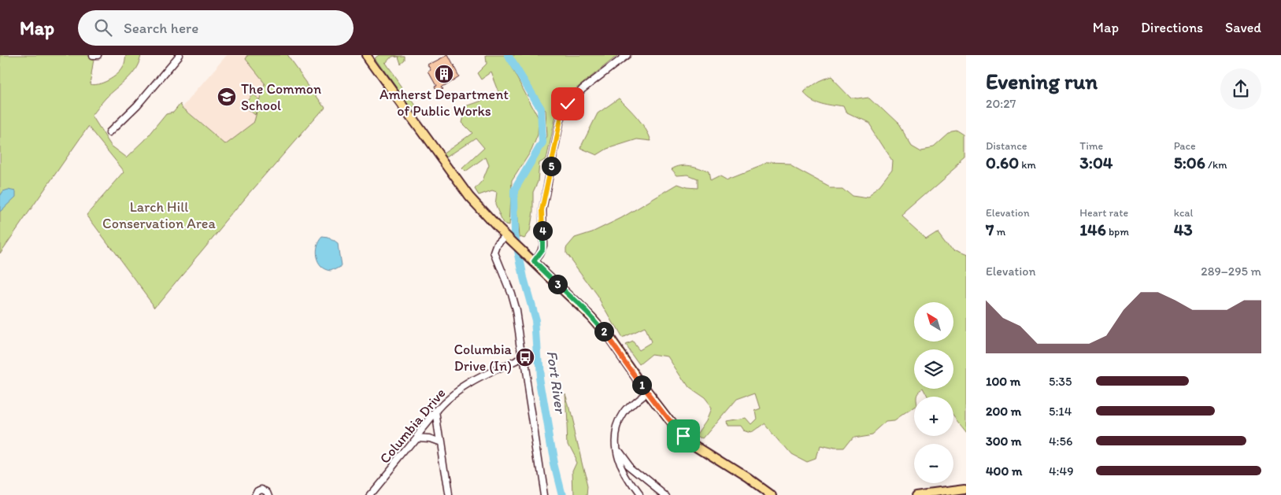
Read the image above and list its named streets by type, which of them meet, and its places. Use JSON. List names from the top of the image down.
{
  "streets": {
    "street": ["Columbia Drive"]
  },
  "water": ["Fort River"],
  "parks": ["Larch Hill Conservation Area"],
  "places": {
    "building": ["Amherst Department of Public Works"],
    "school or university": ["The Common School"],
    "bus stop": ["Columbia Drive (In)"]
  },
  "north": "top left",
  "page": {
    "header": "Map",
    "search": "Search here",
    "nav": ["Map", "Directions", "Saved"],
    "heading": ["Evening run", "20:27"],
    "stats": [
      ["Distance", "0.60 km"],
      ["Time", "3:04"],
      ["Pace", "5:06 /km"],
      ["Elevation", "7 m"],
      ["Heart rate", "146 bpm"],
      ["kcal", "43"]
    ],
    "pins": [
      "5",
      "4",
      "3",
      "2",
      "1"
    ],
    "chart": ["Elevation", "289–295 m"],
    "map_buttons": ["+", "−"],
    "list": [
      {
        "name": "100 m",
        "note": "5:35"
      },
      {
        "name": "200 m",
        "note": "5:14"
      },
      {
        "name": "300 m",
        "note": "4:56"
      },
      {
        "name": "400 m",
        "note": "4:49"
      }
    ]
  }
}
